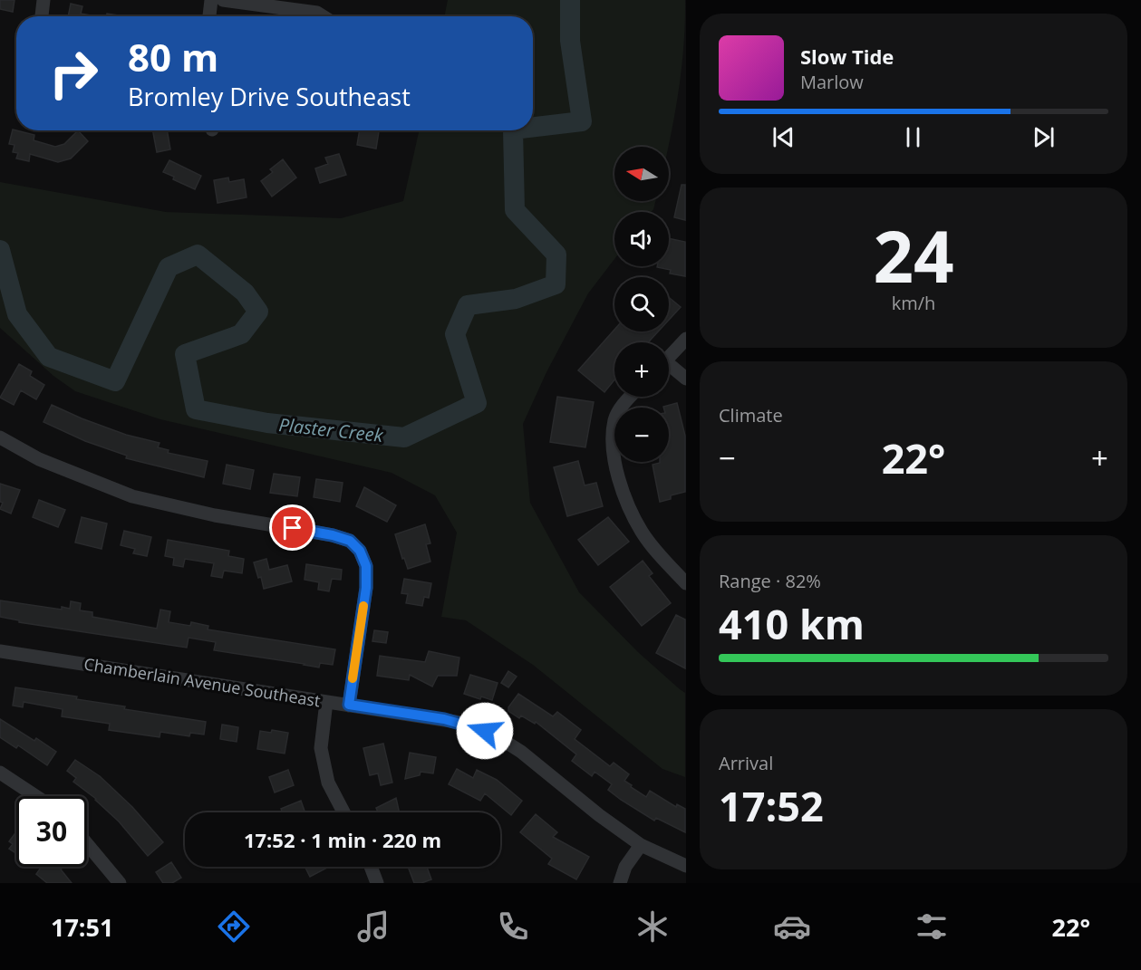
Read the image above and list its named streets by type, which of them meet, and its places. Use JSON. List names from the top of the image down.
{
  "streets": {
    "street": ["Chamberlain Avenue Southeast"]
  },
  "water": ["Plaster Creek"],
  "north": "left",
  "page": {
    "turn": ["80 m", "Bromley Drive Southeast"],
    "song": ["Slow Tide", "Marlow"],
    "map_buttons": ["+", "−"],
    "tile": [
      ["24", "km/h"],
      "Climate",
      ["Range · 82%", "410 km"],
      ["Arrival", "17:52"]
    ],
    "heat": ["−", "22°", "+"],
    "limit": "30",
    "trip": "17:52 · 1 min · 220 m",
    "tabs": ["17:51", "22°"]
  }
}
